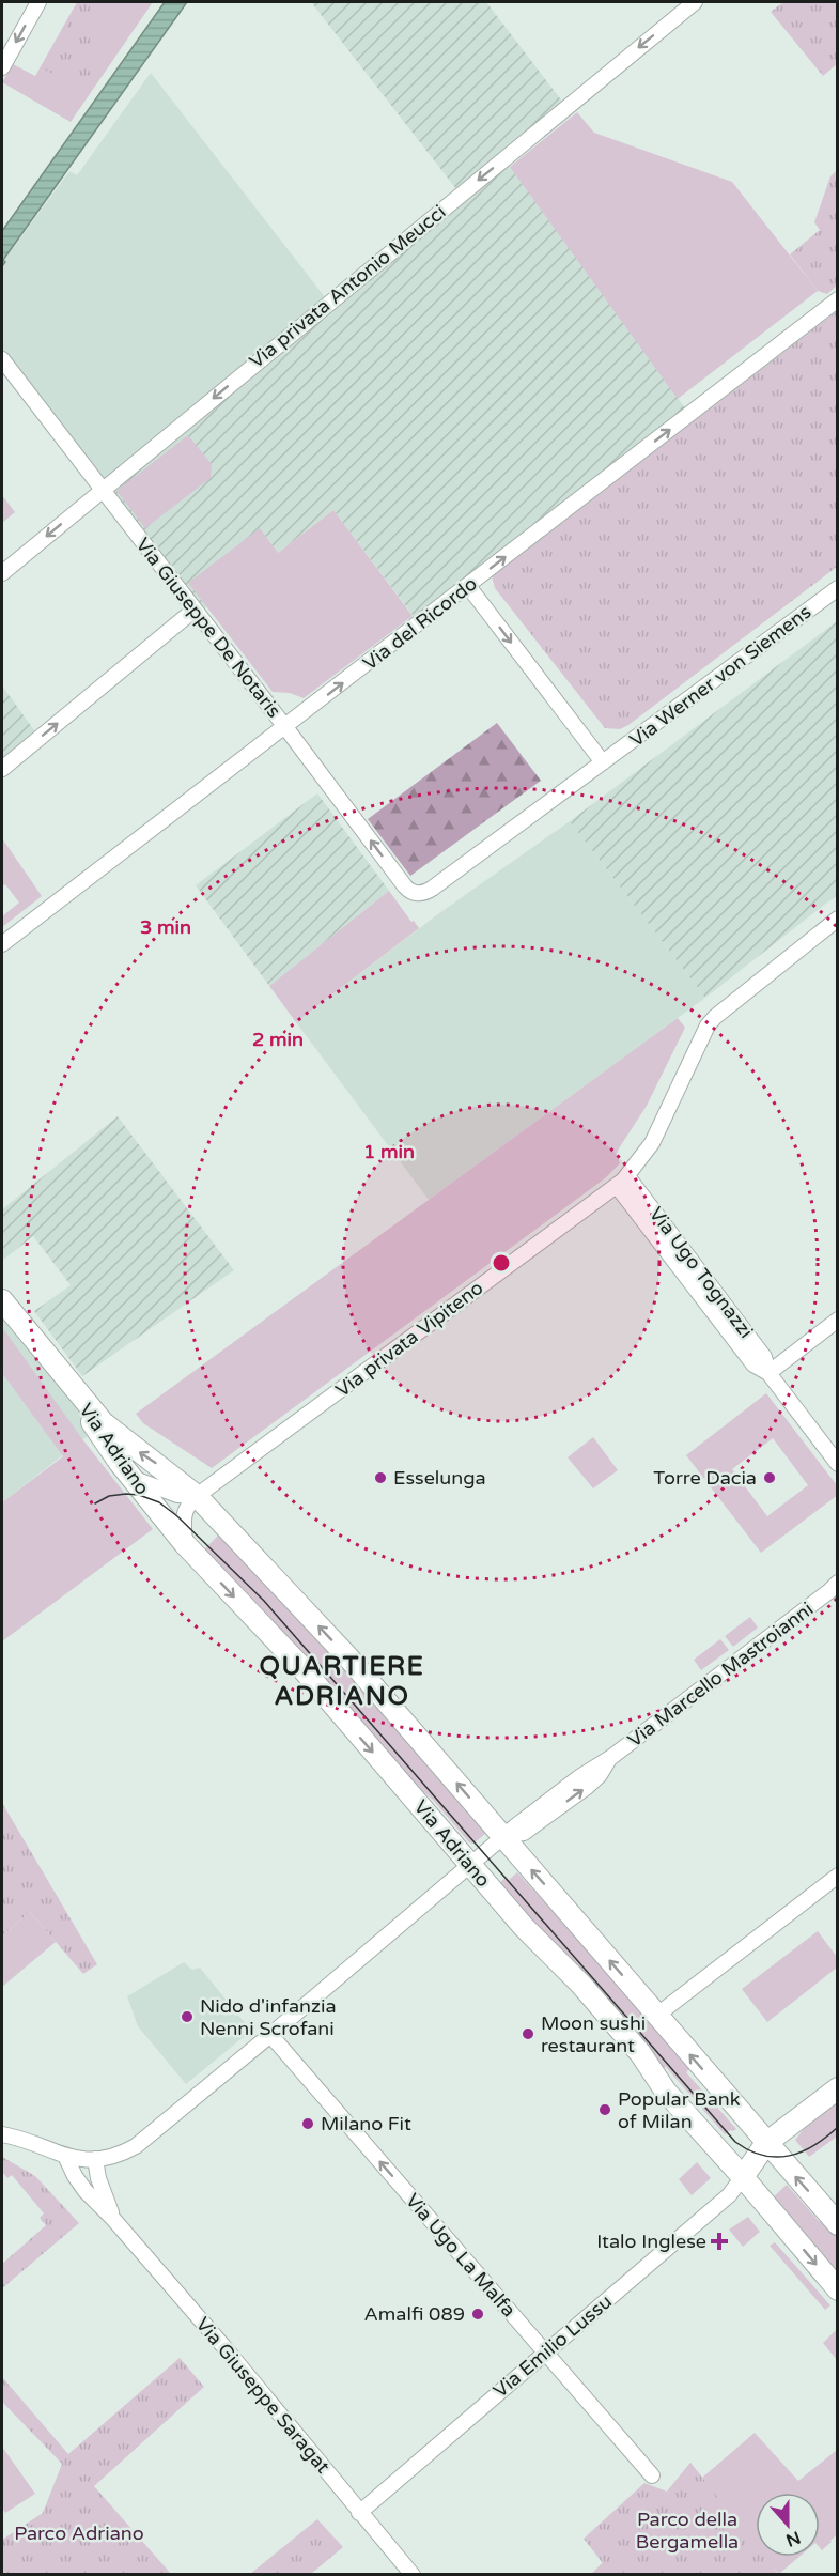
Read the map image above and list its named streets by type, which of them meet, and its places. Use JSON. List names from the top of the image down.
{
  "streets": {
    "street": [
      "Via privata Antonio Meucci",
      "Via del Ricordo",
      "Via Giuseppe De Notaris",
      "Via Werner von Siemens",
      "Via Ugo Tognazzi",
      "Via privata Vipiteno",
      "Via Adriano",
      "Via Marcello Mastroianni",
      "Via Ugo La Malfa",
      "Via Emilio Lussu",
      "Via Giuseppe Saragat"
    ]
  },
  "crossings": [
    ["Via privata Antonio Meucci", "Via Giuseppe De Notaris"],
    ["Via del Ricordo", "Via Giuseppe De Notaris"],
    ["Via Giuseppe De Notaris", "Via Werner von Siemens"],
    ["Via Ugo Tognazzi", "Via privata Vipiteno"],
    ["Via privata Vipiteno", "Via Adriano"],
    ["Via Adriano", "Via Marcello Mastroianni"],
    ["Via Adriano", "Via Emilio Lussu"],
    ["Via Marcello Mastroianni", "Via Ugo La Malfa"],
    ["Via Marcello Mastroianni", "Via Giuseppe Saragat"],
    ["Via Ugo La Malfa", "Via Emilio Lussu"],
    ["Via Emilio Lussu", "Via Giuseppe Saragat"]
  ],
  "one_way": ["Via privata Antonio Meucci", "Via del Ricordo", "Via Ugo La Malfa"],
  "districts": ["QUARTIERE ADRIANO"],
  "parks": ["Parco della Bergamella", "Parco Adriano"],
  "places": {
    "other": [
      "Esselunga",
      "Torre Dacia",
      "Nido d'infanzia Nenni Scrofani",
      "Moon sushi restaurant",
      "Popular Bank of Milan",
      "Milano Fit",
      "Amalfi 089"
    ],
    "health": ["Italo Inglese"]
  },
  "north": "bottom",
  "rings": ["3 min", "2 min", "1 min"]
}
